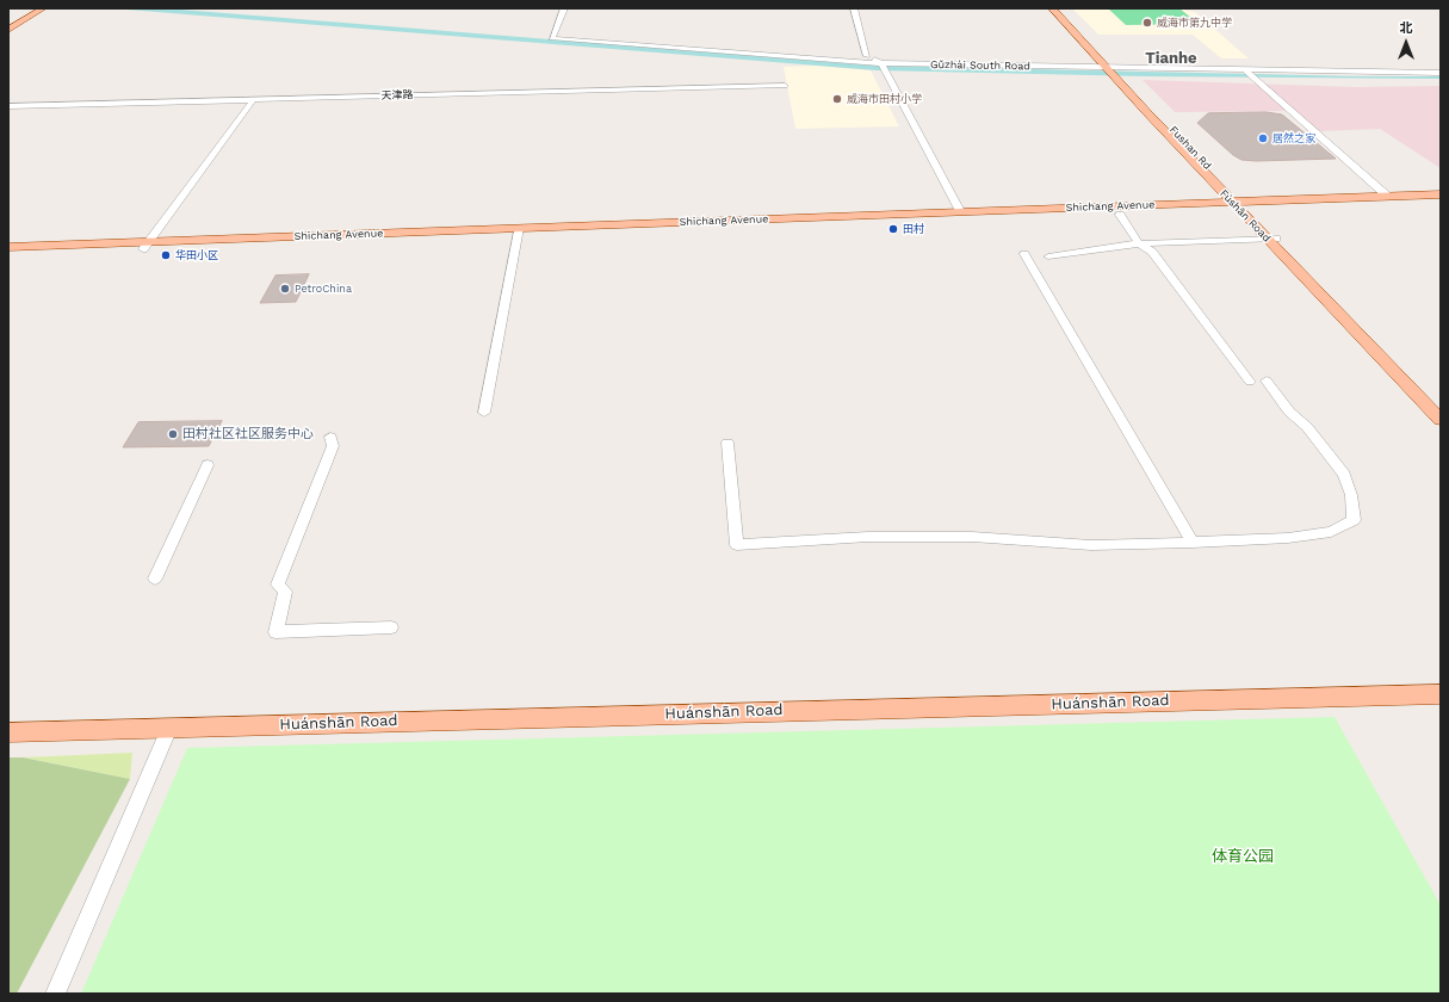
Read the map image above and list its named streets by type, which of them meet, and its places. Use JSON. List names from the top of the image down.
{
  "streets": {
    "main road": ["Shichang Avenue", "Fúshān Road", "Huánshān Road"],
    "street": ["Gǔzhài South Road", "天津路"]
  },
  "crossings": [
    ["Gǔzhài South Road", "Fúshān Road"],
    ["Shichang Avenue", "Fúshān Road"]
  ],
  "districts": ["Tianhe"],
  "parks": ["体育公园"],
  "places": [
    "威海市第九中学",
    "威海市田村小学",
    "居然之家",
    "田村",
    "华田小区",
    "PetroChina",
    "田村社区社区服务中心"
  ],
  "north": "top"
}
